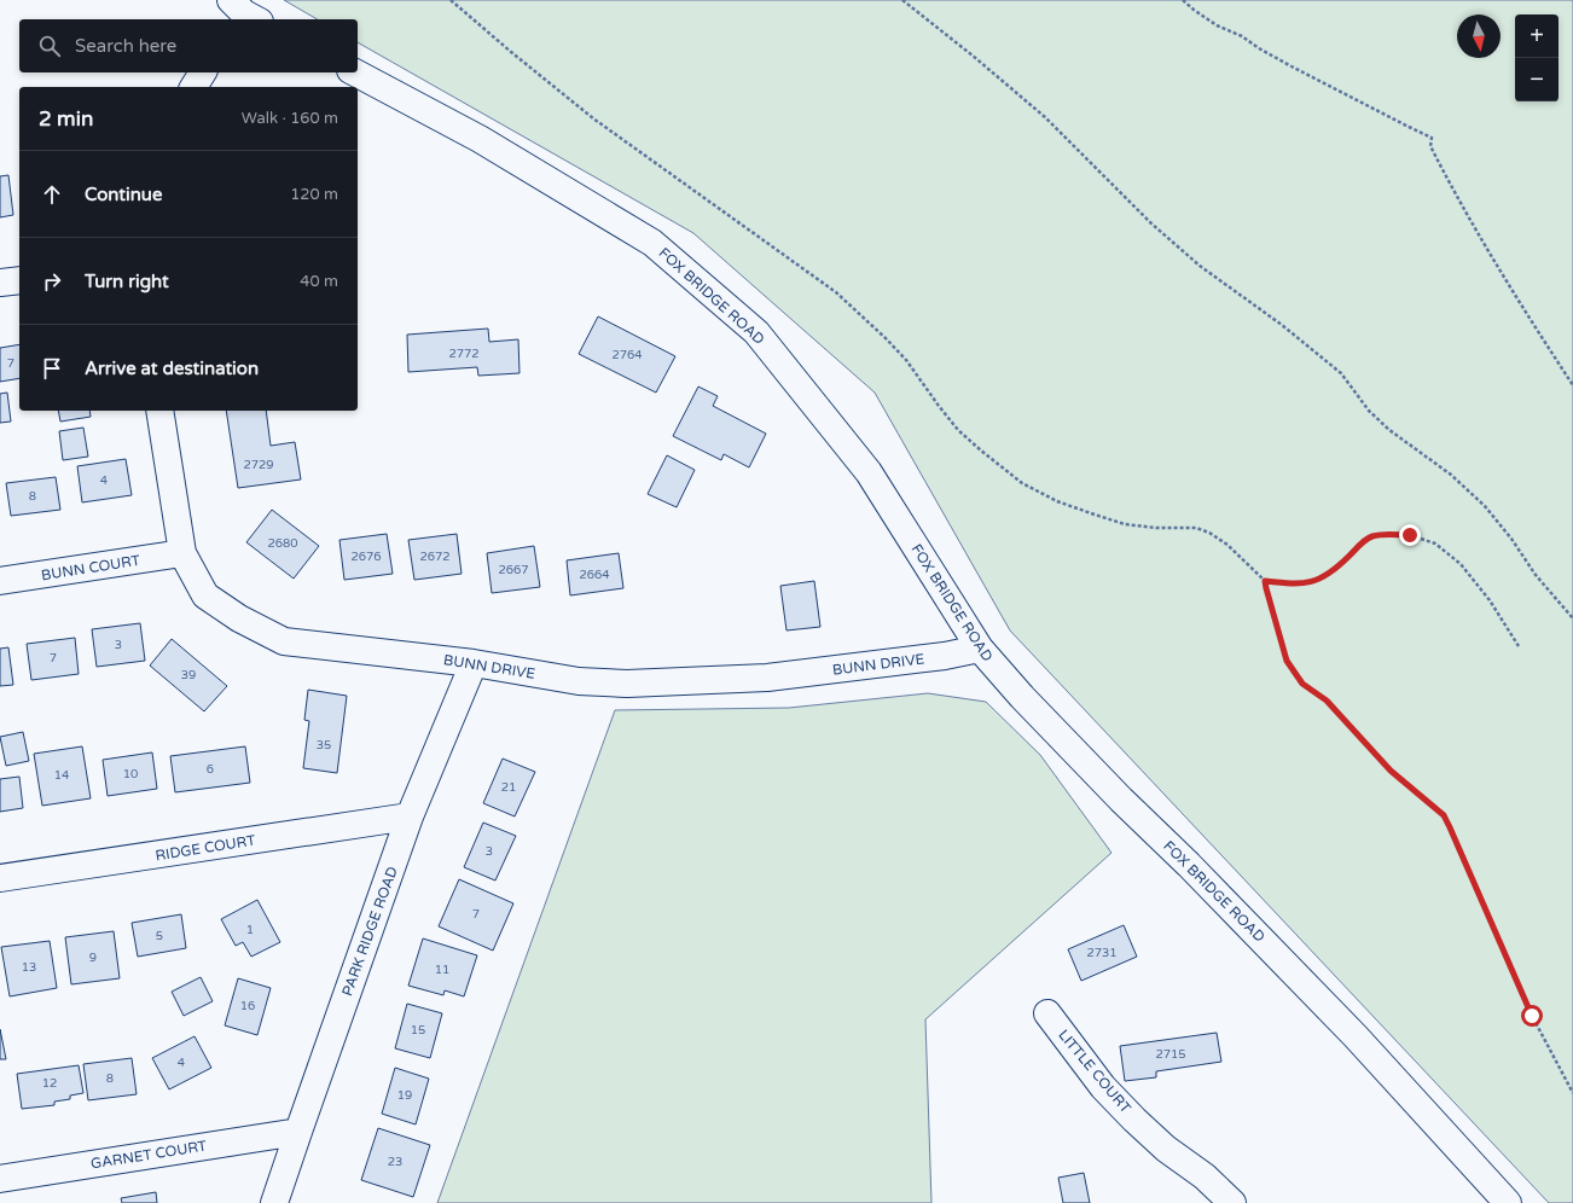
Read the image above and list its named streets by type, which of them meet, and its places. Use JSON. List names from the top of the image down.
{
  "streets": {
    "street": [
      "FOX BRIDGE ROAD",
      "BUNN COURT",
      "BUNN DRIVE",
      "RIDGE COURT",
      "PARK RIDGE ROAD",
      "LITTLE COURT",
      "GARNET COURT"
    ]
  },
  "crossings": [
    ["FOX BRIDGE ROAD", "BUNN DRIVE"],
    ["BUNN COURT", "BUNN DRIVE"],
    ["BUNN DRIVE", "PARK RIDGE ROAD"],
    ["RIDGE COURT", "PARK RIDGE ROAD"],
    ["PARK RIDGE ROAD", "GARNET COURT"]
  ],
  "house_numbers": [
    "2772",
    "2764",
    "7",
    "2729",
    "4",
    "8",
    "2680",
    "2676",
    "2672",
    "2667",
    "2664",
    "3",
    "7",
    "39",
    "35",
    "6",
    "10",
    "14",
    "21",
    "3",
    "7",
    "1",
    "5",
    "2731",
    "9",
    "13",
    "11",
    "16",
    "15",
    "2715",
    "4",
    "8",
    "12",
    "19",
    "23"
  ],
  "north": "bottom",
  "page": {
    "map_buttons": ["+", "−"],
    "search": "Search here",
    "heading": ["2 min", "Walk · 160 m"],
    "list": [
      ["Continue", "120 m"],
      ["Turn right", "40 m"],
      "Arrive at destination"
    ]
  }
}
